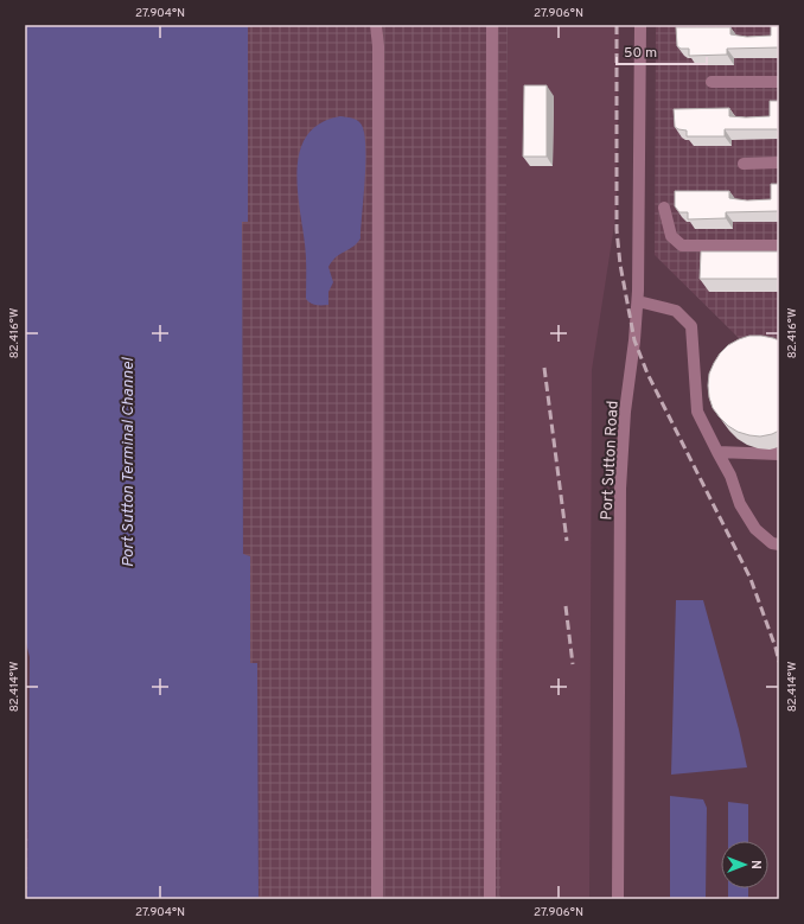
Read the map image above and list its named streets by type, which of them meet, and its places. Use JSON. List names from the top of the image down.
{
  "streets": {
    "street": ["Port Sutton Road"]
  },
  "water": ["Port Sutton Terminal Channel"],
  "scale_bar": "50 m",
  "north": "right",
  "coordinates": [
    "27.904°N",
    "27.906°N",
    "82.416°W",
    "82.414°W"
  ]
}
